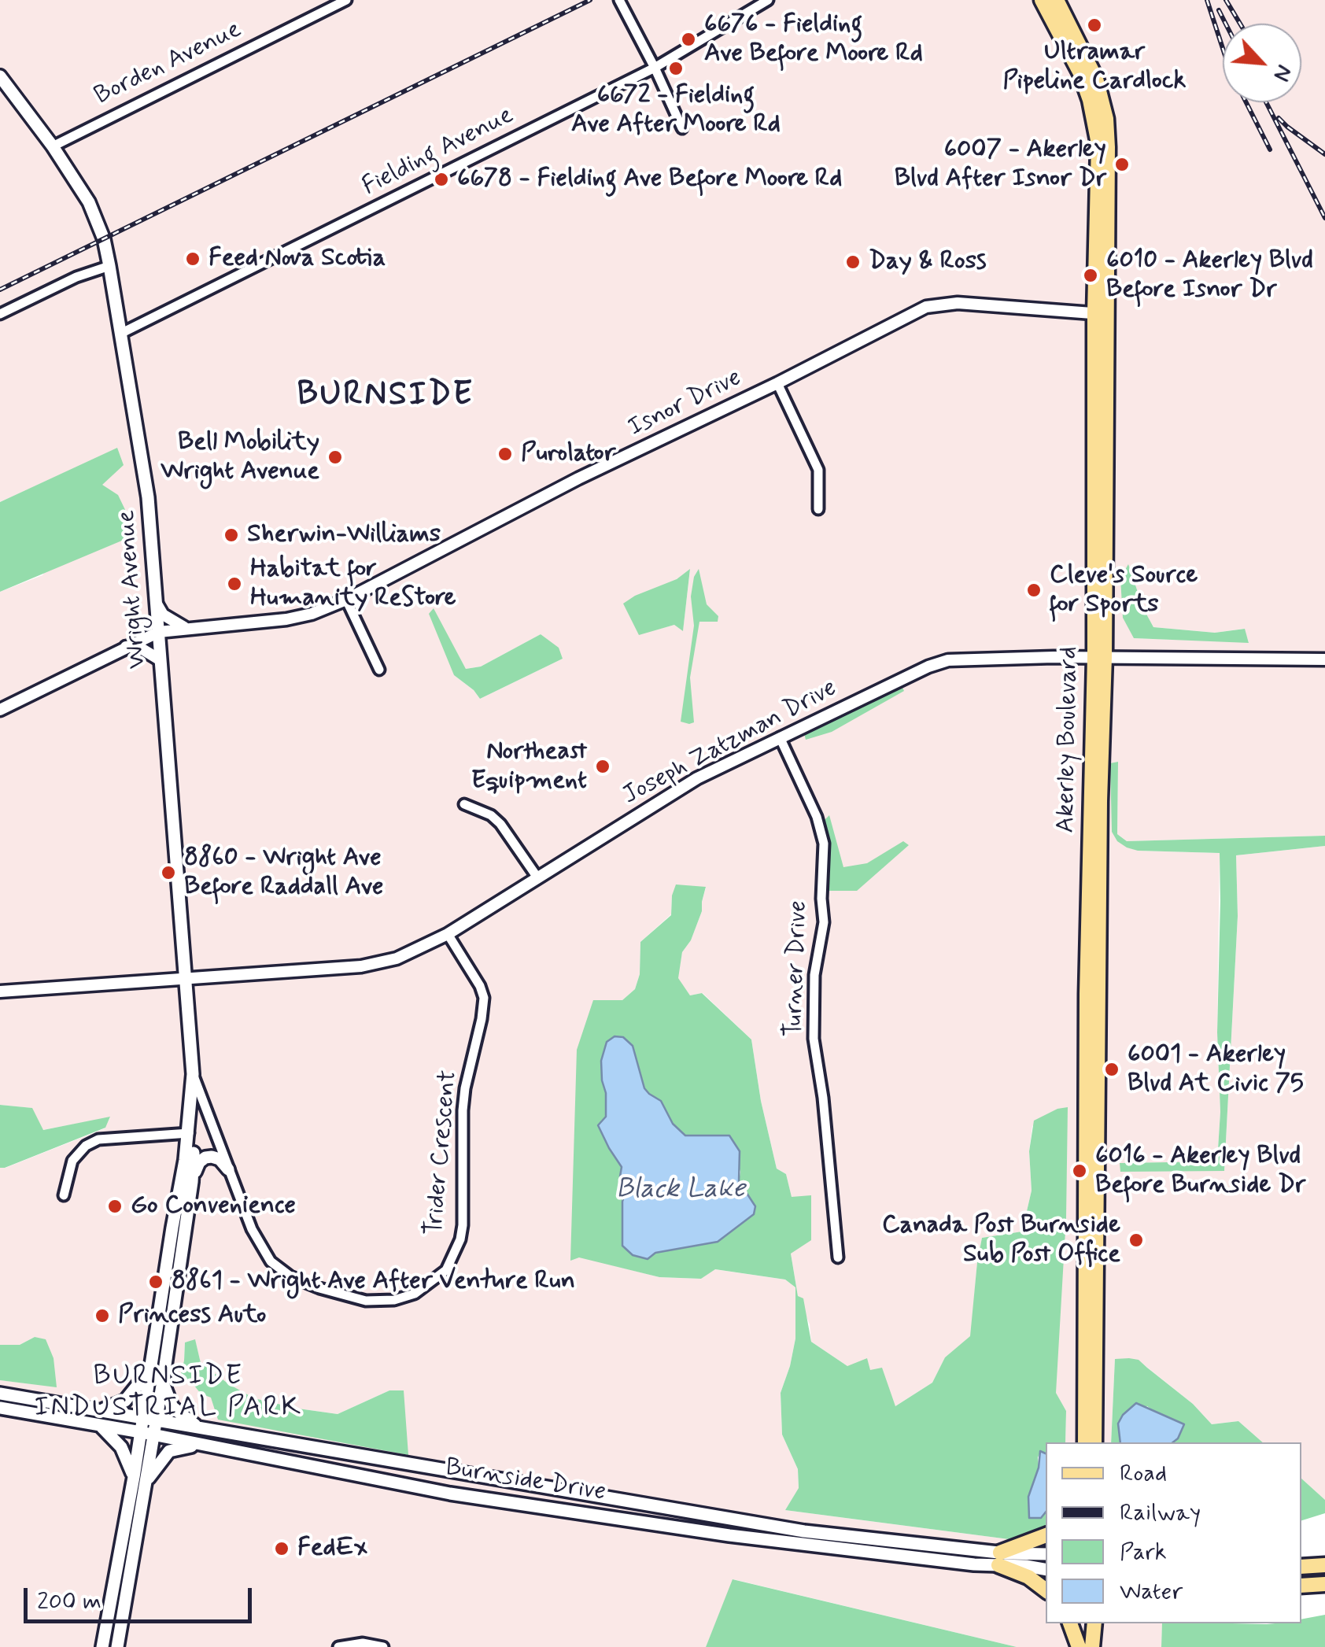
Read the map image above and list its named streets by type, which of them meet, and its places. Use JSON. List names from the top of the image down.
{
  "streets": {
    "main road": ["Wright Avenue", "Akerley Boulevard", "Burnside Drive"],
    "street": [
      "Borden Avenue",
      "Fielding Avenue",
      "Isnor Drive",
      "Joseph Zatzman Drive",
      "Turner Drive",
      "Trider Crescent"
    ]
  },
  "crossings": [
    ["Borden Avenue", "Wright Avenue"],
    ["Fielding Avenue", "Wright Avenue"],
    ["Isnor Drive", "Wright Avenue"],
    ["Isnor Drive", "Akerley Boulevard"],
    ["Wright Avenue", "Joseph Zatzman Drive"],
    ["Wright Avenue", "Trider Crescent"],
    ["Wright Avenue", "Burnside Drive"],
    ["Akerley Boulevard", "Joseph Zatzman Drive"],
    ["Joseph Zatzman Drive", "Turner Drive"],
    ["Joseph Zatzman Drive", "Trider Crescent"]
  ],
  "districts": ["BURNSIDE", "BURNSIDE INDUSTRIAL PARK"],
  "water": ["Black Lake"],
  "places": [
    "Ultramar Pipeline Cardlock",
    "6676 - Fielding Ave Before Moore Rd",
    "6672 - Fielding Ave After Moore Rd",
    "6007 - Akerley Blvd After Isnor Dr",
    "6678 - Fielding Ave Before Moore Rd",
    "Feed Nova Scotia",
    "Day & Ross",
    "6010 - Akerley Blvd Before Isnor Dr",
    "Purolator",
    "Bell Mobility Wright Avenue",
    "Sherwin-Williams",
    "Habitat for Humanity ReStore",
    "Cleve's Source for Sports",
    "Northeast Equipment",
    "8860 - Wright Ave Before Raddall Ave",
    "6001 - Akerley Blvd At Civic 75",
    "6016 - Akerley Blvd Before Burnside Dr",
    "Go Convenience",
    "Canada Post Burnside Sub Post Office",
    "8861 - Wright Ave After Venture Run",
    "Princess Auto",
    "FedEx"
  ],
  "legend": [
    "Road",
    "Railway",
    "Park",
    "Water"
  ],
  "scale_bar": "200 m",
  "north": "bottom right"
}
